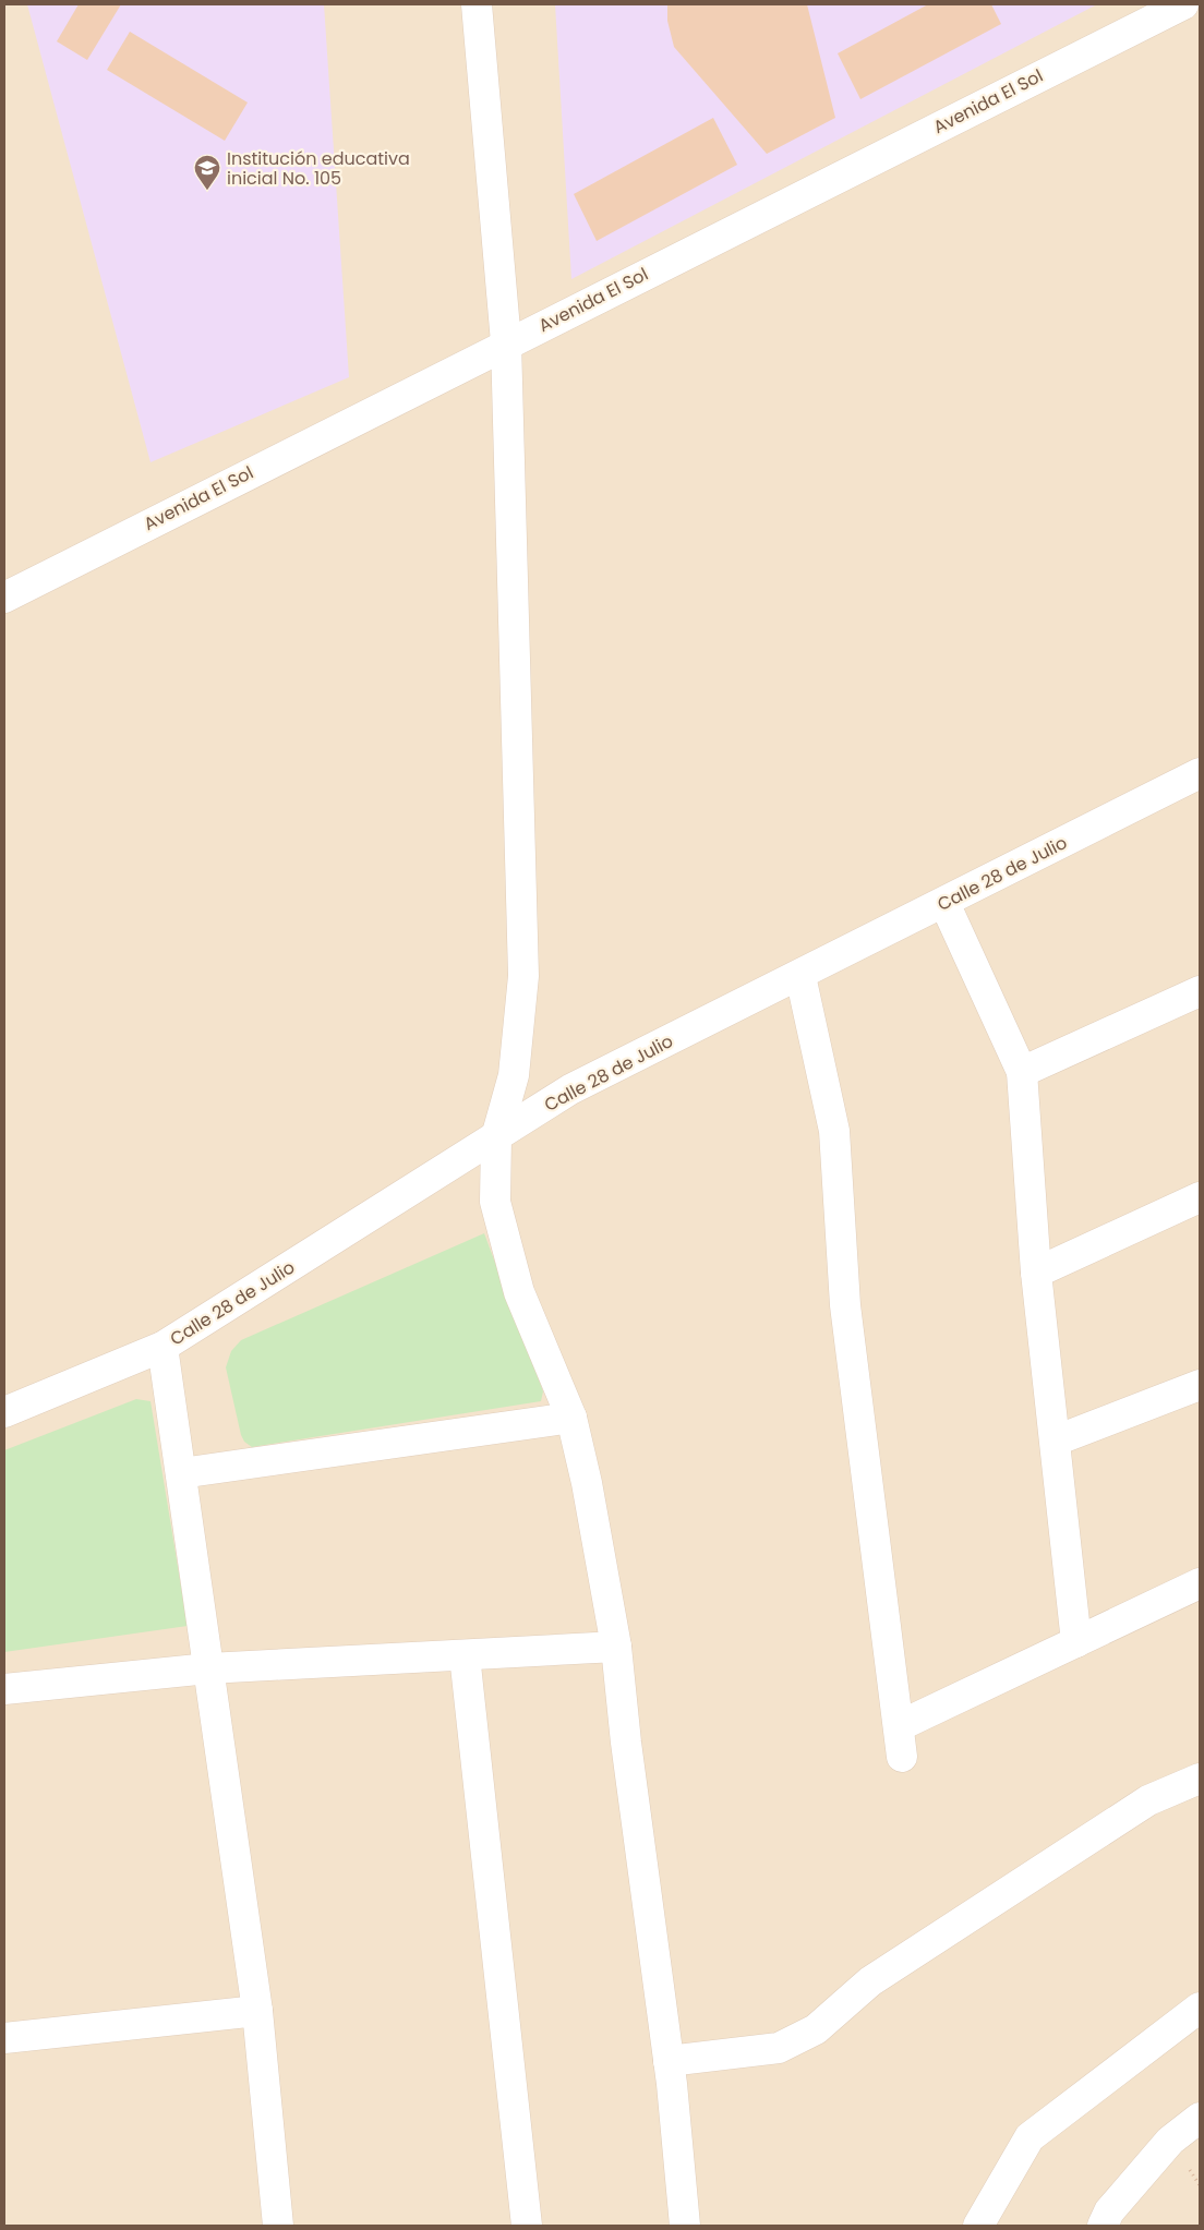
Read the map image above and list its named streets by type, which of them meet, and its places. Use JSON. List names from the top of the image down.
{
  "streets": {
    "street": ["Avenida El Sol", "Calle 28 de Julio"]
  },
  "places": {
    "school or university": ["Institución educativa inicial No. 105"]
  }
}
